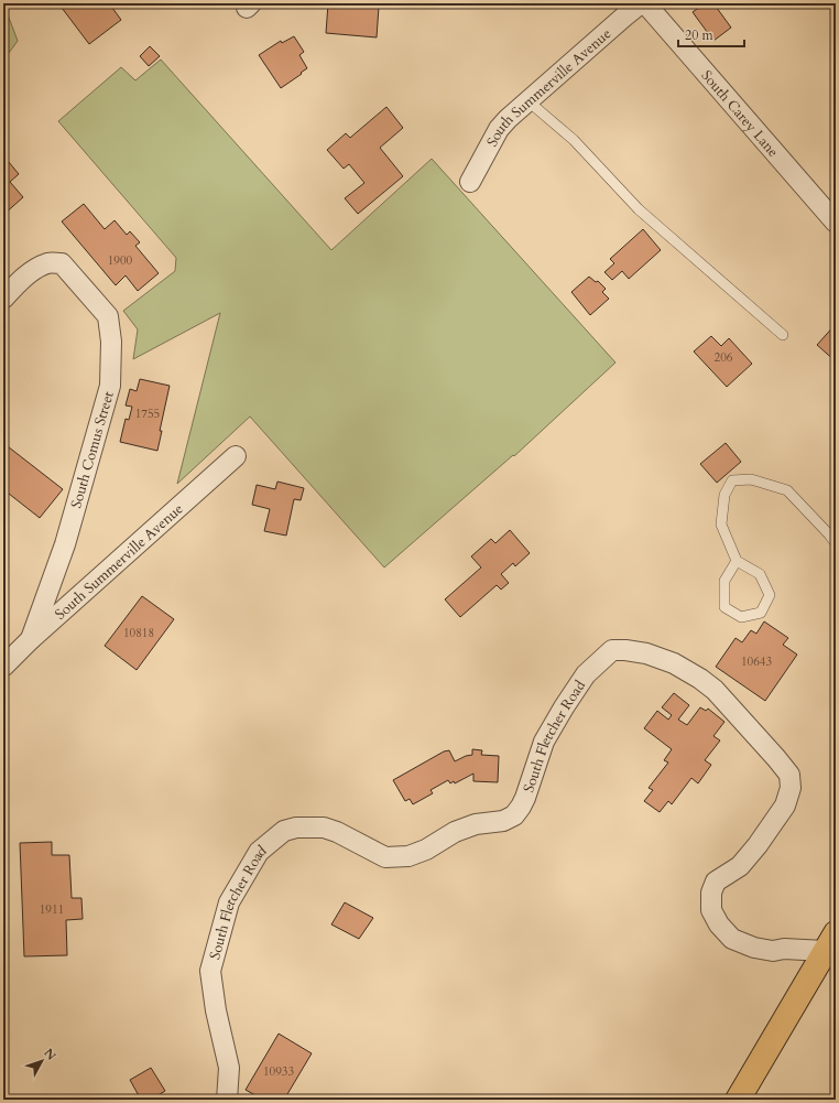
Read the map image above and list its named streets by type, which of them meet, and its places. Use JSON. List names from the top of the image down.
{
  "streets": {
    "street": [
      "South Summerville Avenue",
      "South Carey Lane",
      "South Comus Street",
      "South Fletcher Road"
    ]
  },
  "crossings": [
    ["South Summerville Avenue", "South Comus Street"]
  ],
  "house_numbers": [
    "1900",
    "206",
    "1755",
    "10818",
    "10643",
    "1911",
    "10933"
  ],
  "scale_bar": "20 m",
  "north": "top right"
}
